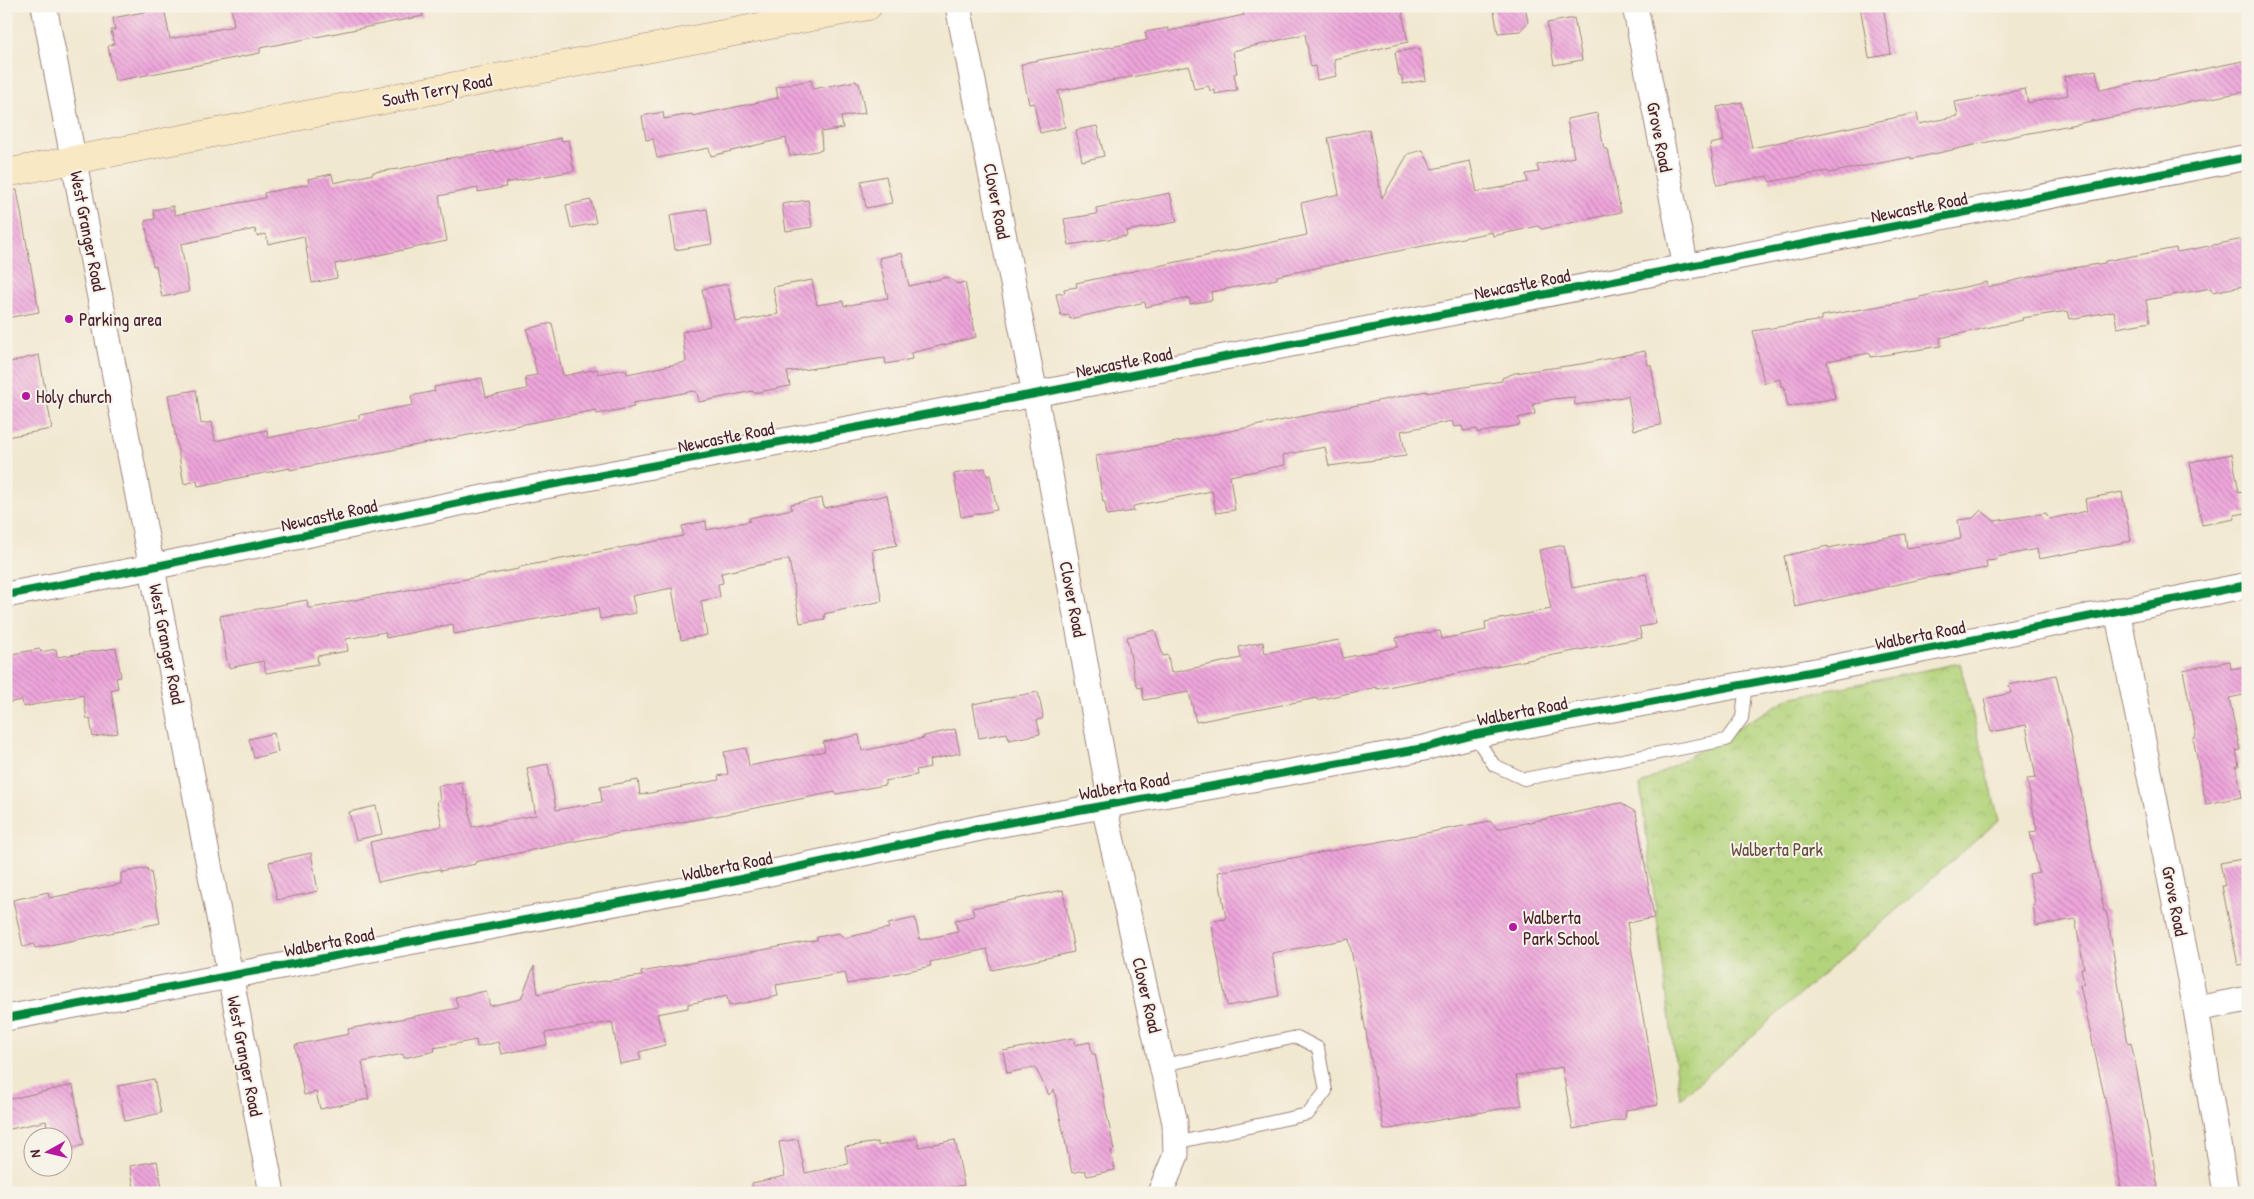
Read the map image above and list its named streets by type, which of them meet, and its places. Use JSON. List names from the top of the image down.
{
  "streets": {
    "street": [
      "South Terry Road",
      "Grove Road",
      "Clover Road",
      "Newcastle Road",
      "West Granger Road",
      "Walberta Road"
    ]
  },
  "crossings": [
    ["South Terry Road", "West Granger Road"],
    ["Grove Road", "Newcastle Road"],
    ["Grove Road", "Walberta Road"],
    ["Clover Road", "Newcastle Road"],
    ["Clover Road", "Walberta Road"],
    ["Newcastle Road", "West Granger Road"],
    ["West Granger Road", "Walberta Road"]
  ],
  "parks": ["Walberta Park"],
  "places": ["Parking area", "Holy church", "Walberta Park School"],
  "north": "left"
}
